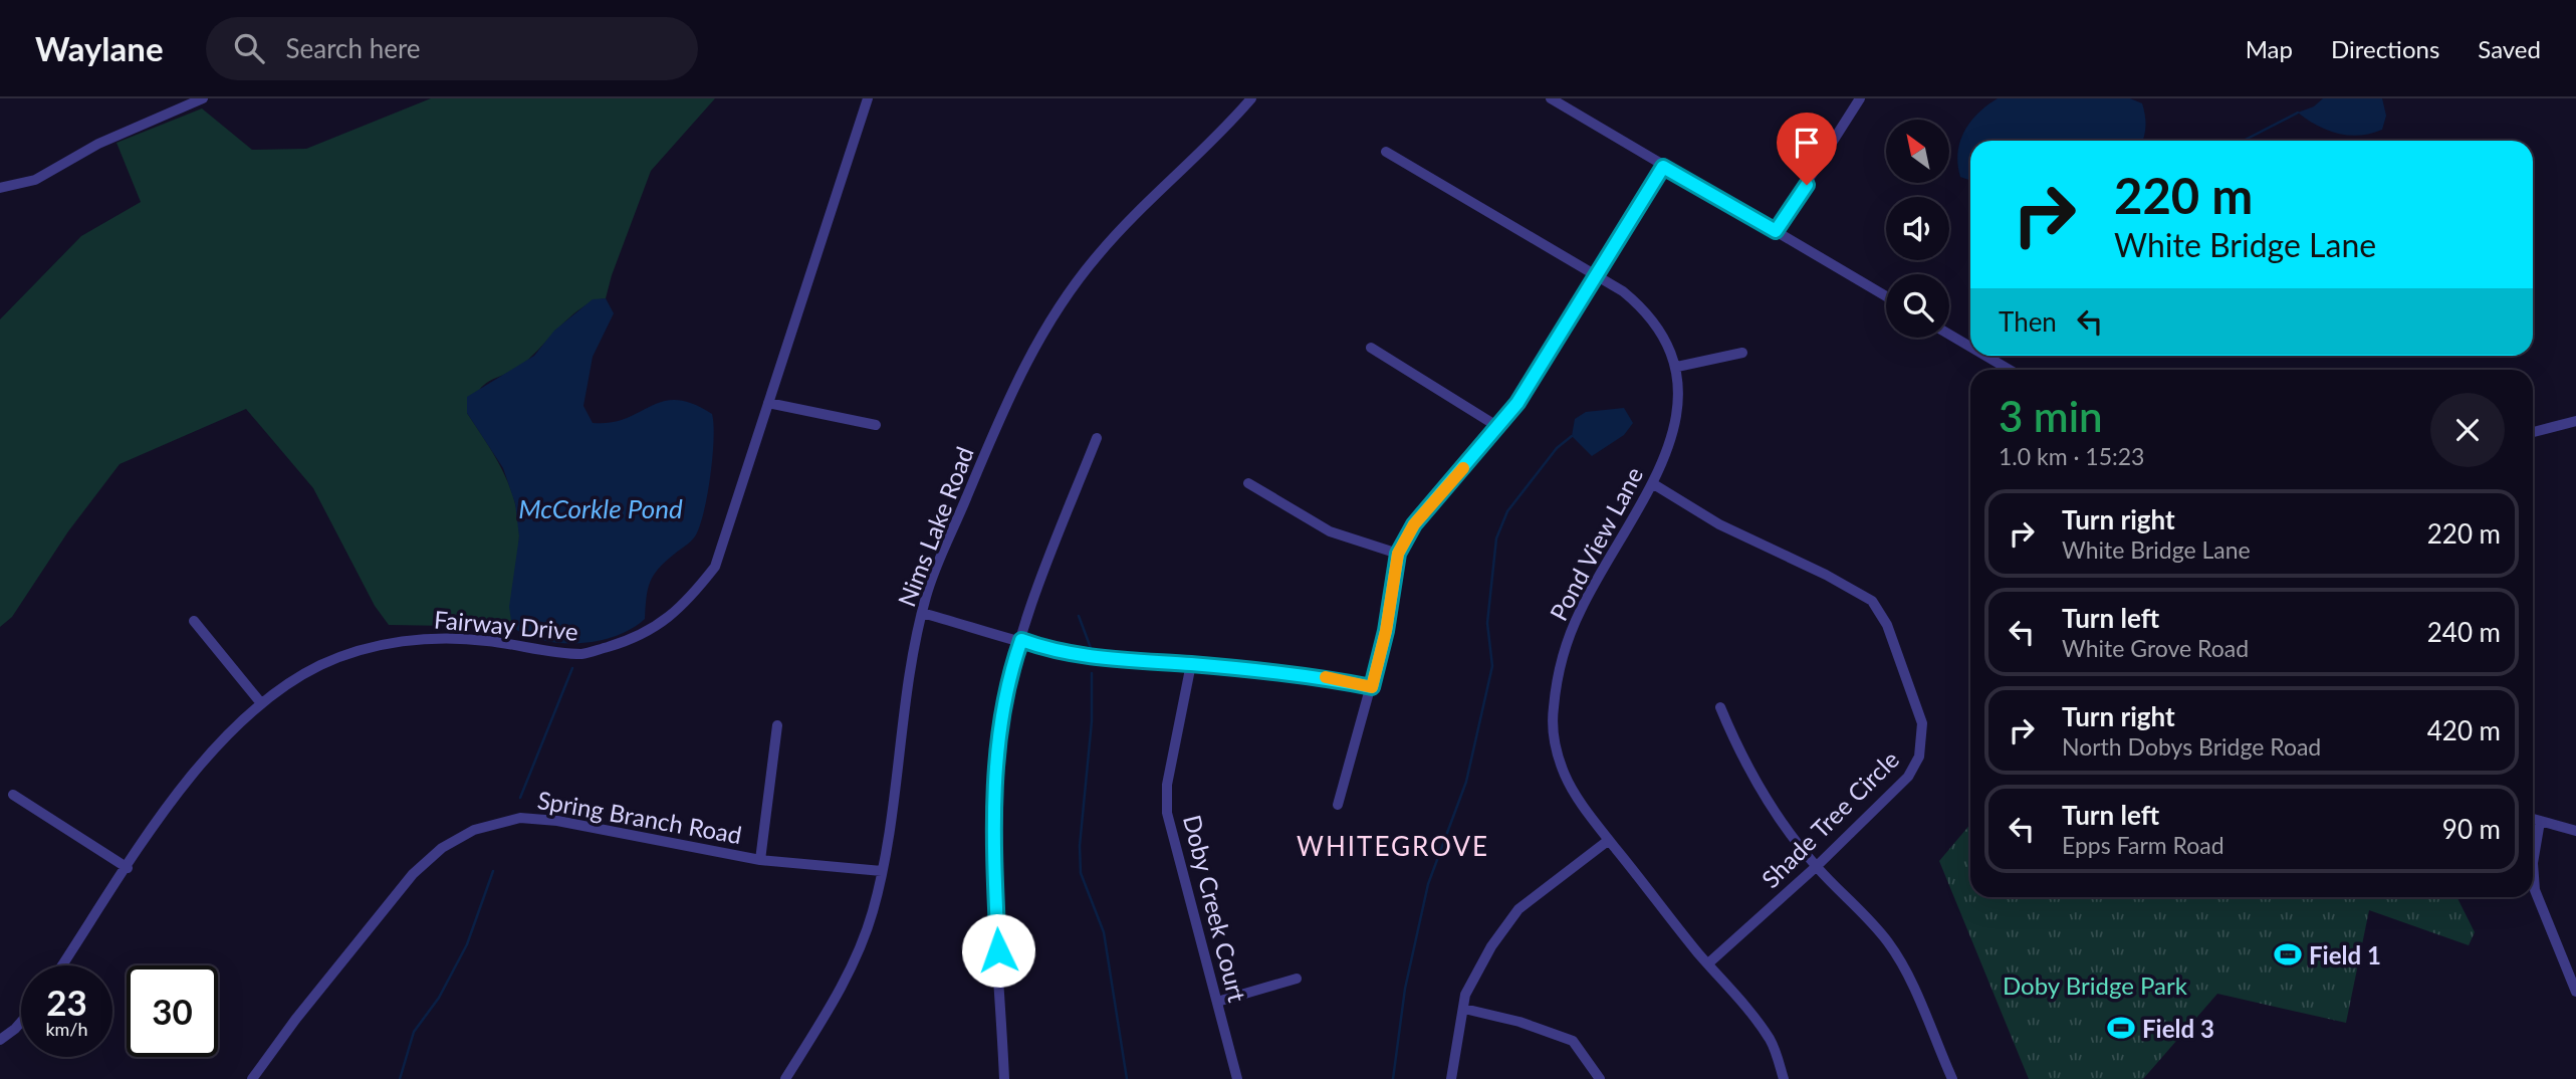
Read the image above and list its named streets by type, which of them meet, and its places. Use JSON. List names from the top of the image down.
{
  "streets": {
    "street": [
      "Nims Lake Road",
      "Pond View Lane",
      "Fairway Drive",
      "Spring Branch Road",
      "Shade Tree Circle",
      "Doby Creek Court"
    ]
  },
  "crossings": [
    ["Nims Lake Road", "Spring Branch Road"],
    ["Pond View Lane", "Shade Tree Circle"]
  ],
  "districts": ["WHITEGROVE"],
  "water": ["McCorkle Pond"],
  "parks": ["Doby Bridge Park"],
  "places": {
    "sports": ["Field 1", "Field 3"]
  },
  "north": "top left",
  "page": {
    "header": "Waylane",
    "search": "Search here",
    "nav": ["Map", "Directions", "Saved"],
    "turn": ["220 m", "White Bridge Lane"],
    "then": "Then",
    "heading": ["3 min", "1.0 km · 15:23"],
    "list": [
      {
        "name": "Turn right",
        "note": "White Bridge Lane",
        "value": "220 m"
      },
      {
        "name": "Turn left",
        "note": "White Grove Road",
        "value": "240 m"
      },
      {
        "name": "Turn right",
        "note": "North Dobys Bridge Road",
        "value": "420 m"
      },
      {
        "name": "Turn left",
        "note": "Epps Farm Road",
        "value": "90 m"
      }
    ],
    "speed": "23 km/h",
    "limit": "30"
  }
}
